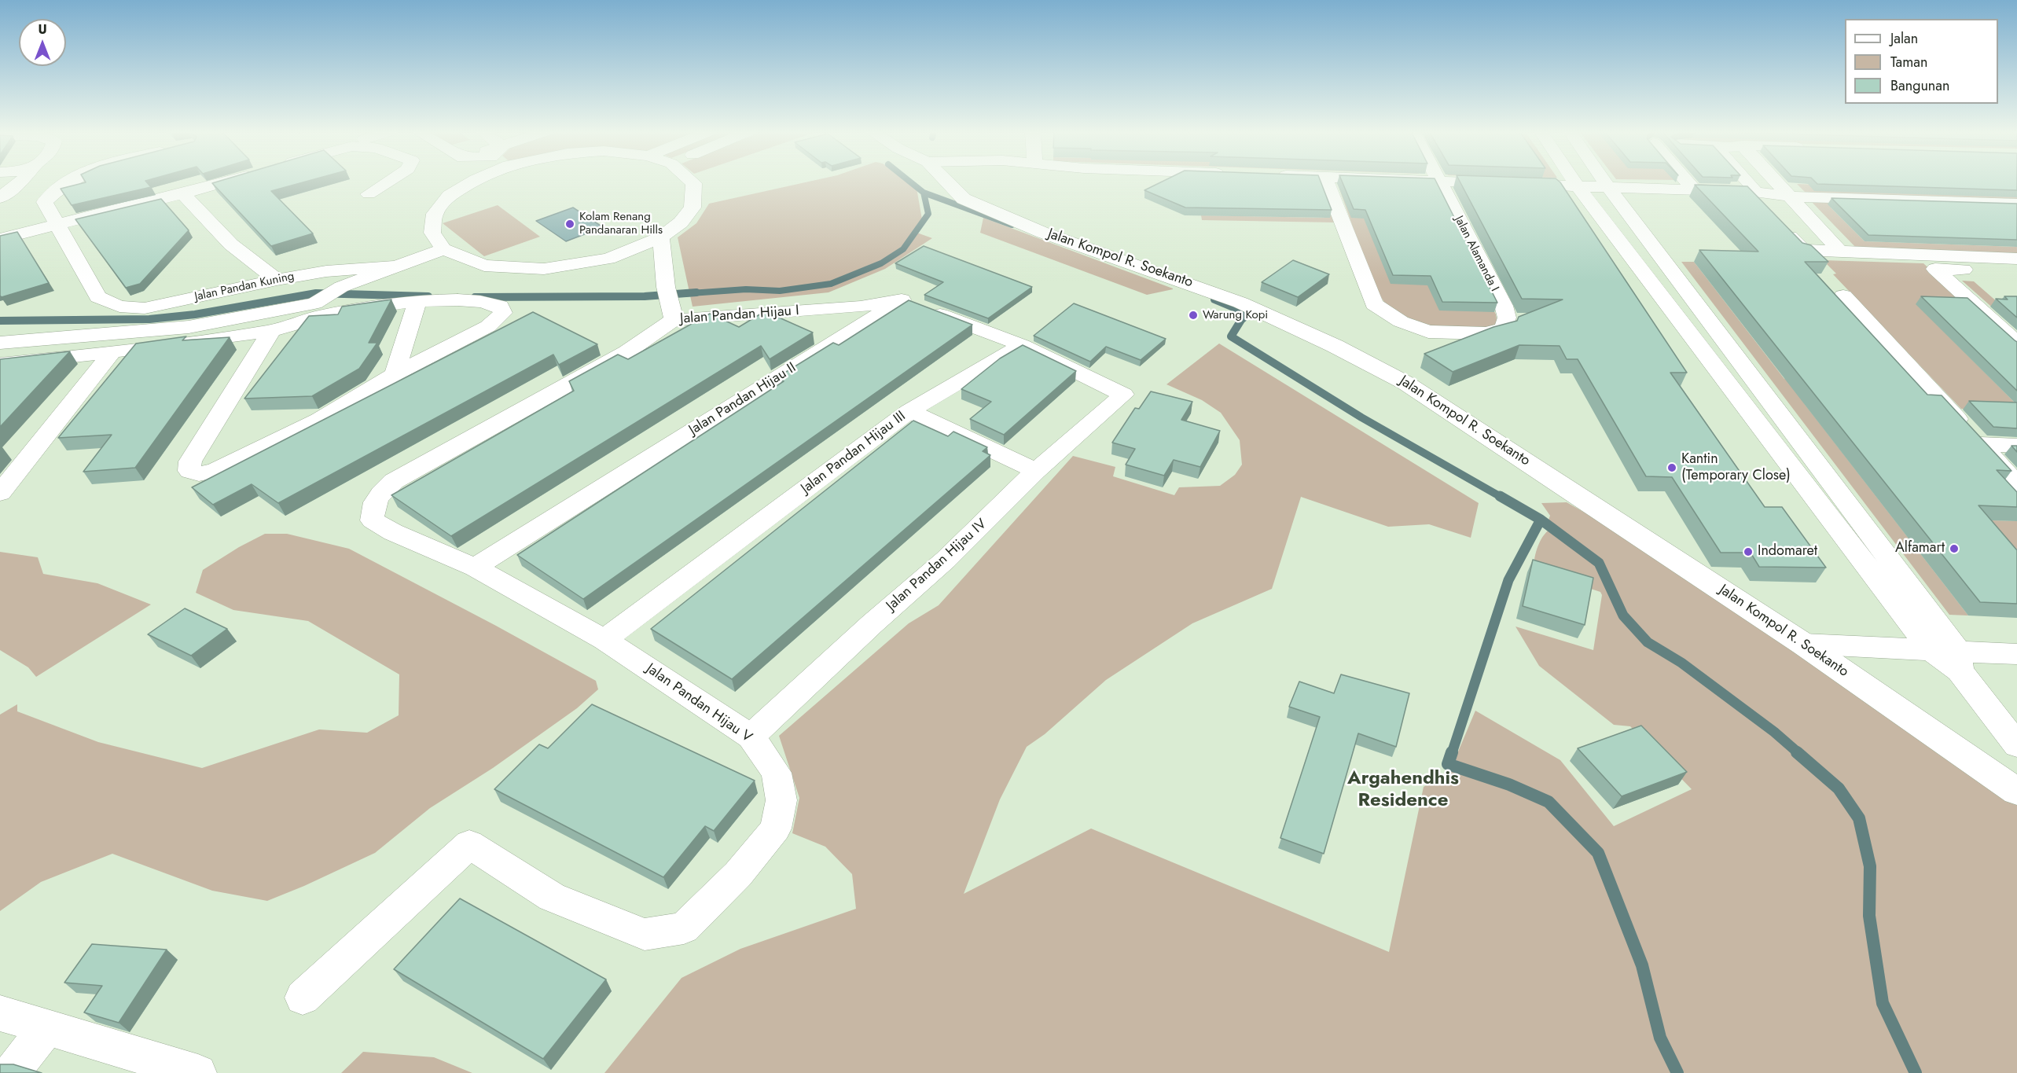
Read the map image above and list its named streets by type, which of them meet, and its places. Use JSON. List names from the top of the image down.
{
  "streets": {
    "main road": ["Jalan Kompol R. Soekanto"],
    "street": [
      "Jalan Alamanda I",
      "Jalan Pandan Kuning",
      "Jalan Pandan Hijau I",
      "Jalan Pandan Hijau II",
      "Jalan Pandan Hijau III",
      "Jalan Pandan Hijau IV",
      "Jalan Pandan Hijau V"
    ]
  },
  "crossings": [
    ["Jalan Pandan Hijau I", "Jalan Pandan Hijau II"],
    ["Jalan Pandan Hijau I", "Jalan Pandan Hijau V"],
    ["Jalan Pandan Hijau II", "Jalan Pandan Hijau V"],
    ["Jalan Pandan Hijau III", "Jalan Pandan Hijau IV"],
    ["Jalan Pandan Hijau III", "Jalan Pandan Hijau V"],
    ["Jalan Pandan Hijau IV", "Jalan Pandan Hijau V"]
  ],
  "districts": ["Argahendhis Residence"],
  "places": [
    "Kolam Renang Pandanaran Hills",
    "Warung Kopi",
    "Kantin (Temporary Close)",
    "Alfamart",
    "Indomaret"
  ],
  "legend": ["Jalan", "Taman", "Bangunan"],
  "north": "top"
}
